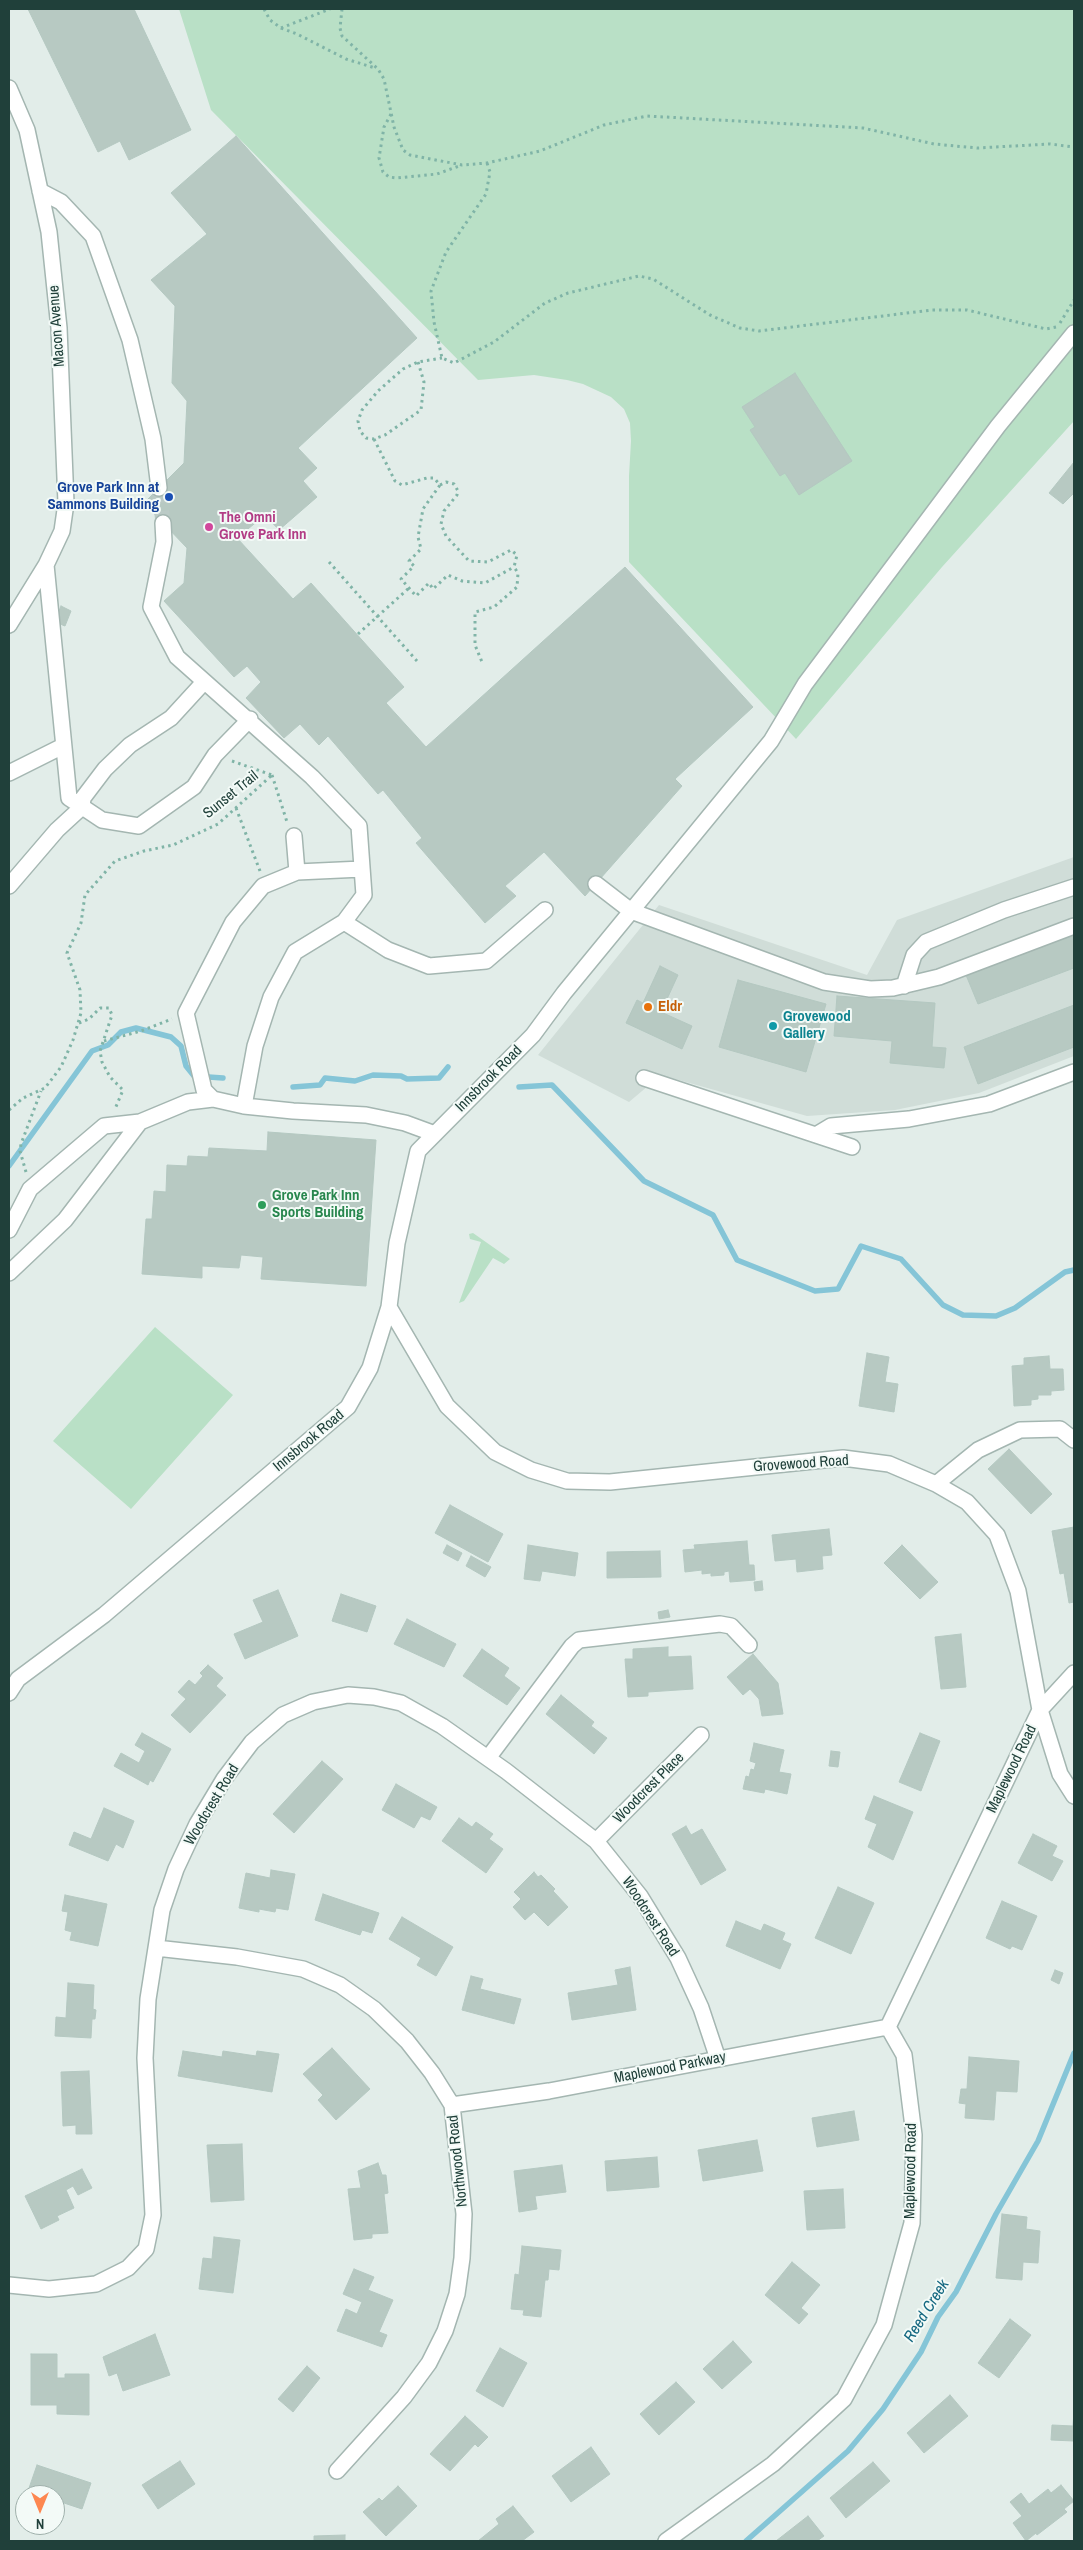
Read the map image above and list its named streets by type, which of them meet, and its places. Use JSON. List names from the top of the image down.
{
  "streets": {
    "street": [
      "Macon Avenue",
      "Innsbrook Road",
      "Grovewood Road",
      "Maplewood Road",
      "Woodcrest Place",
      "Woodcrest Road",
      "Maplewood Parkway",
      "Northwood Road"
    ],
    "path": ["Sunset Trail"]
  },
  "crossings": [
    ["Innsbrook Road", "Grovewood Road"],
    ["Grovewood Road", "Maplewood Road"],
    ["Maplewood Road", "Maplewood Parkway"],
    ["Woodcrest Place", "Woodcrest Road"],
    ["Woodcrest Road", "Maplewood Parkway"],
    ["Woodcrest Road", "Northwood Road"],
    ["Maplewood Parkway", "Northwood Road"]
  ],
  "water": ["Reed Creek"],
  "places": [
    "Grove Park Inn at Sammons Building",
    "The Omni Grove Park Inn",
    "Eldr",
    "Grovewood Gallery",
    "Grove Park Inn Sports Building"
  ],
  "north": "bottom"
}
